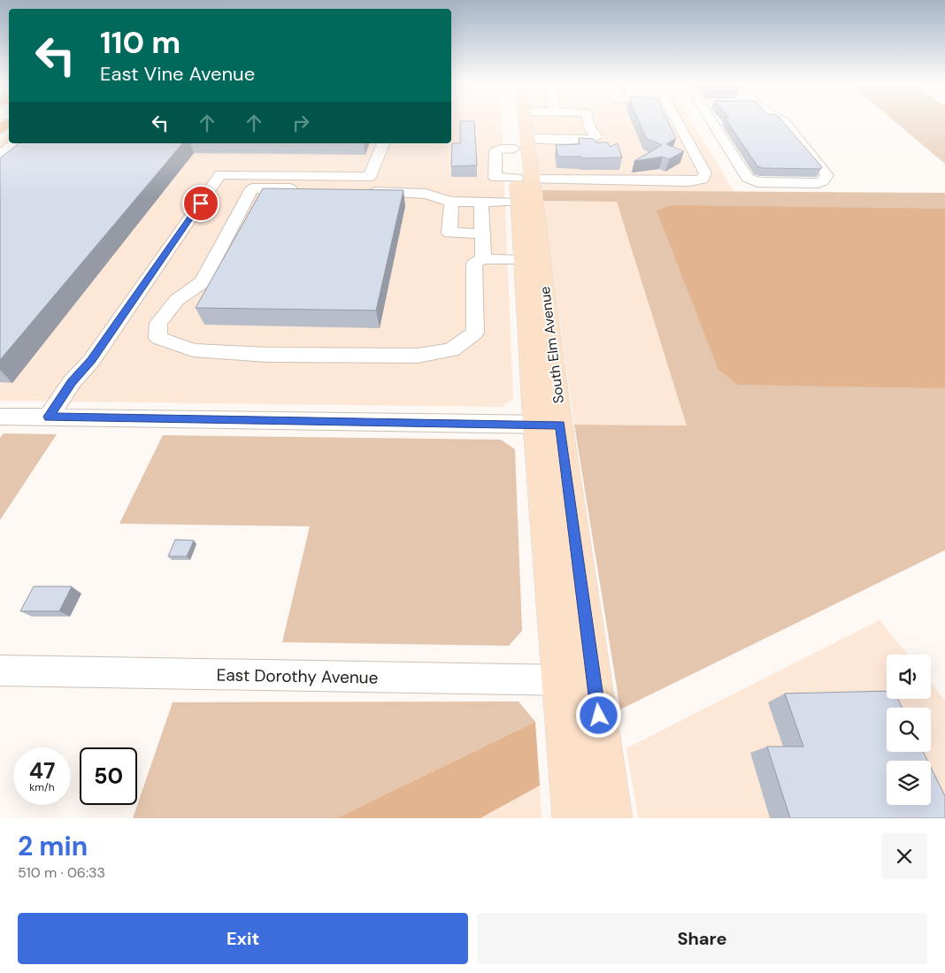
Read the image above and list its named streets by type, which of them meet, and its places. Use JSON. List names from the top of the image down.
{
  "streets": {
    "main road": ["South Elm Avenue"],
    "street": ["East Dorothy Avenue"]
  },
  "crossings": [
    ["South Elm Avenue", "East Dorothy Avenue"]
  ],
  "page": {
    "turn": ["110 m", "East Vine Avenue"],
    "speed": "47 km/h",
    "limit": "50",
    "heading": ["2 min", "510 m · 06:33"],
    "buttons": ["Exit", "Share"]
  }
}
